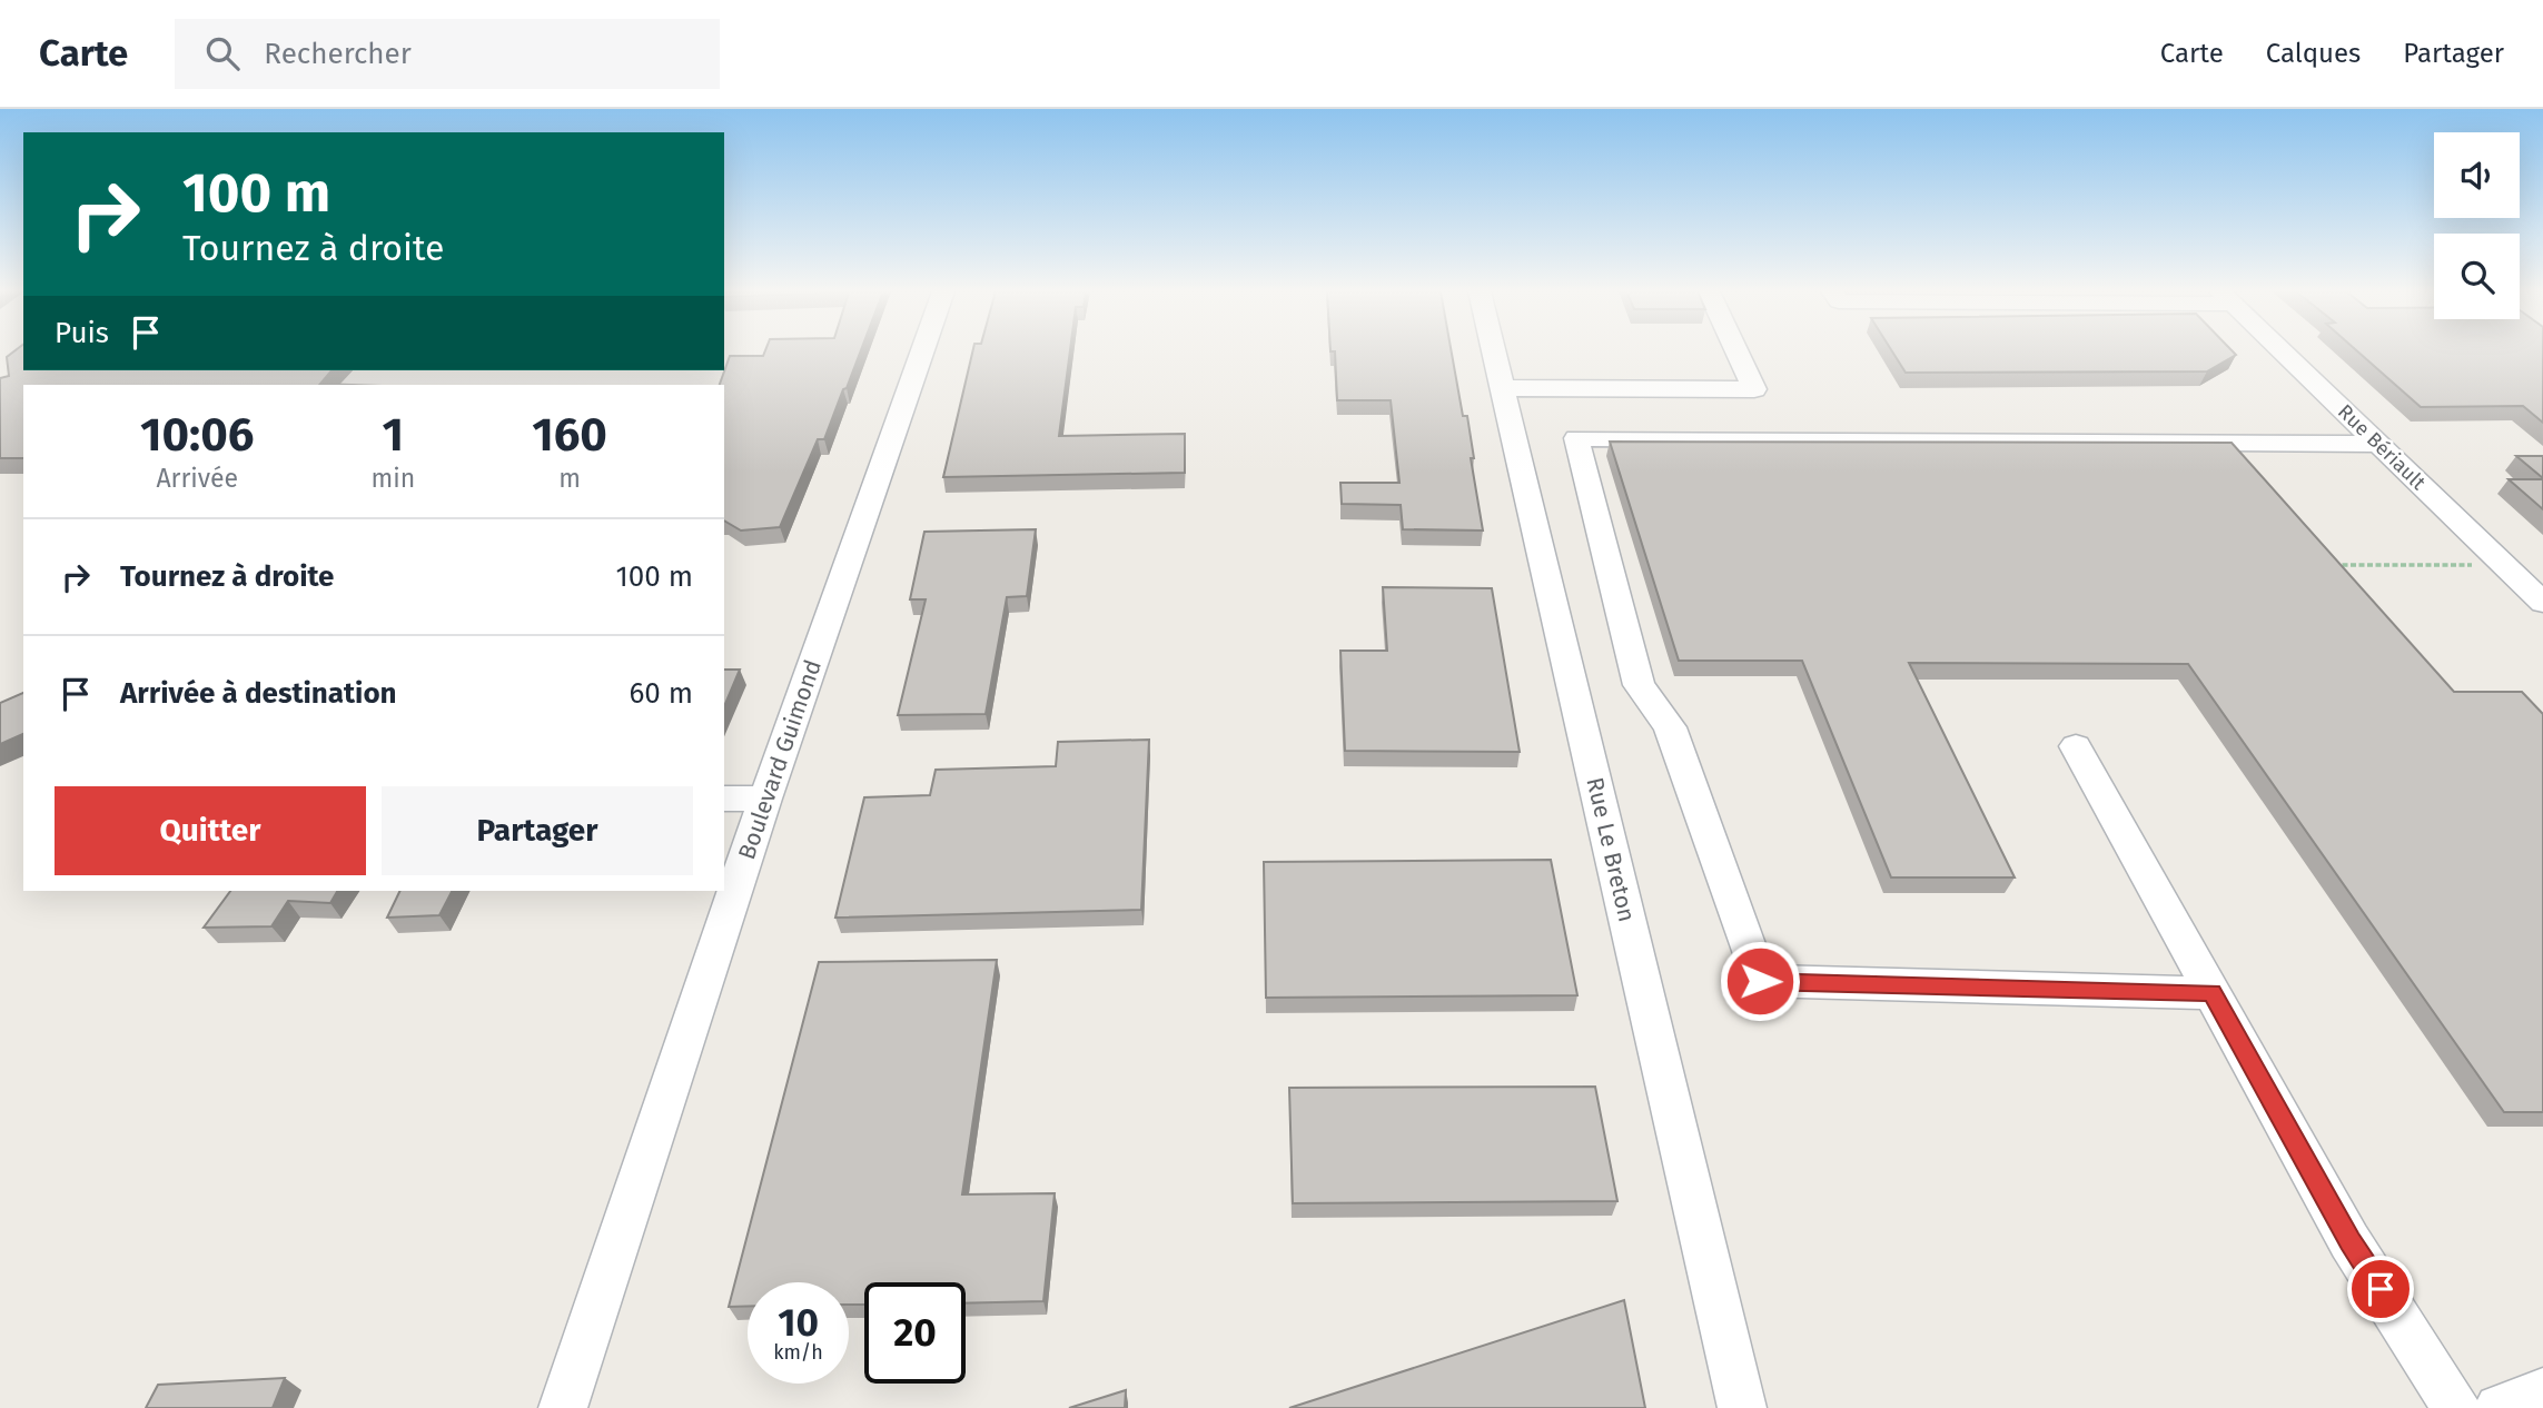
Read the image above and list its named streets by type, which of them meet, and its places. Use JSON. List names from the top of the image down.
{
  "streets": {
    "street": ["Rue Bériault", "Boulevard Guimond", "Rue Le Breton"]
  },
  "page": {
    "header": "Carte",
    "search": "Rechercher",
    "nav": ["Carte", "Calques", "Partager"],
    "turn": ["100 m", "Tournez à droite"],
    "then": "Puis",
    "eta": [
      "10:06",
      "Arrivée",
      "1",
      "min",
      "160",
      "m"
    ],
    "list": [
      {
        "name": "Tournez à droite",
        "value": "100 m"
      },
      {
        "name": "Arrivée à destination",
        "value": "60 m"
      }
    ],
    "buttons": ["Quitter", "Partager"],
    "speed": "10 km/h",
    "limit": "20"
  }
}
